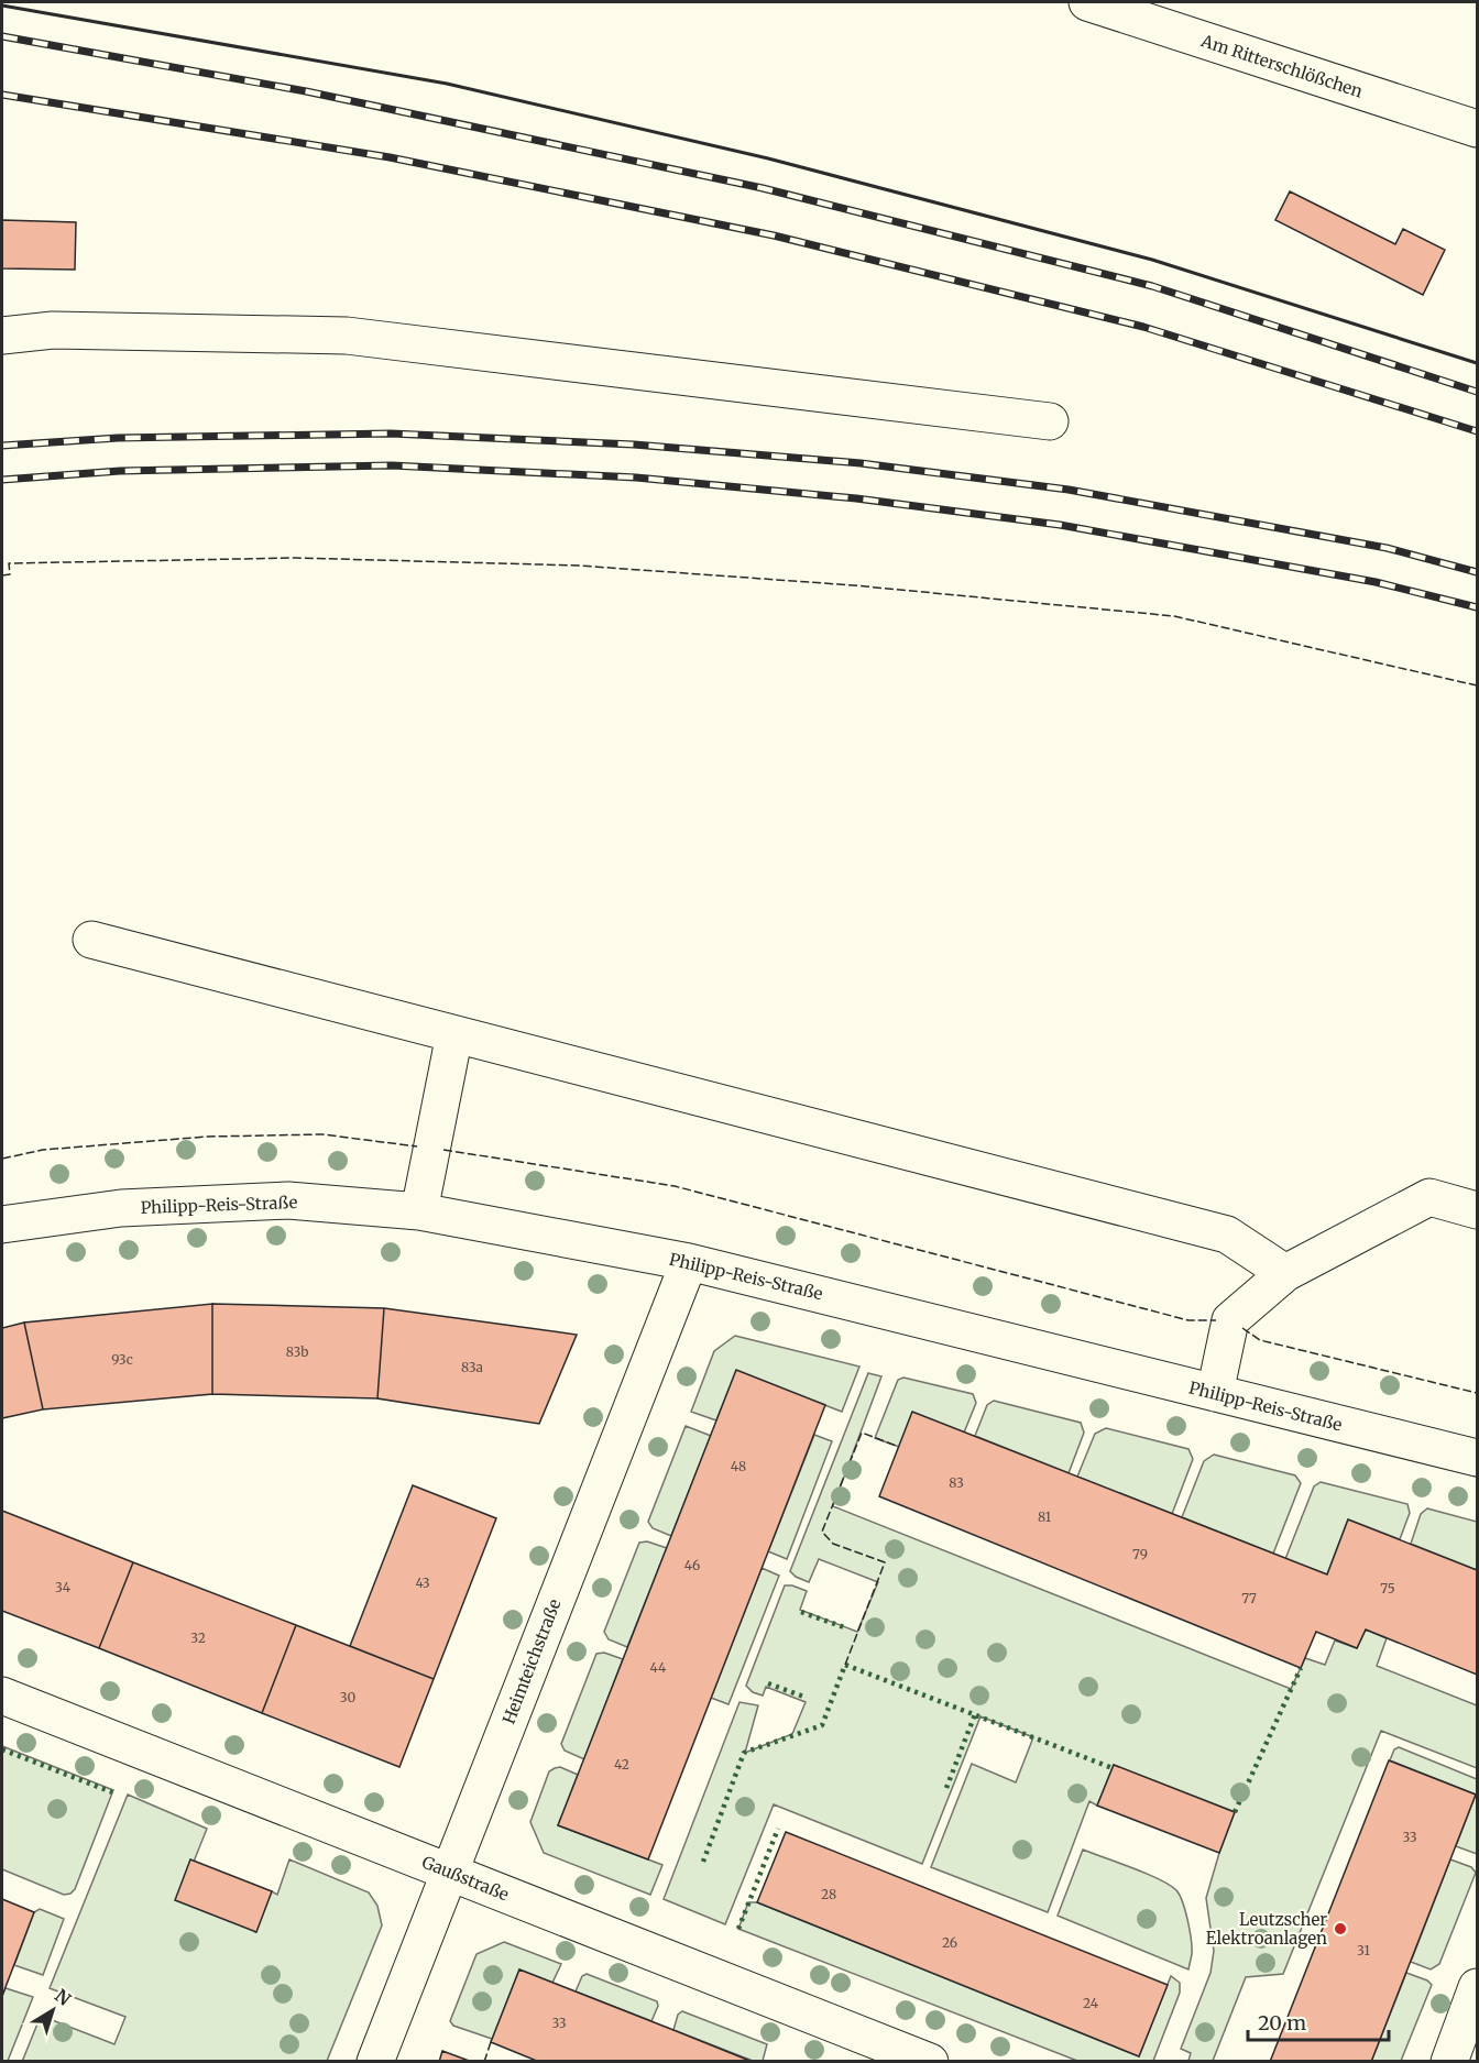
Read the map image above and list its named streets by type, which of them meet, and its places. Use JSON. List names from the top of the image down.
{
  "streets": {
    "street": [
      "Am Ritterschlößchen",
      "Philipp-Reis-Straße",
      "Heimteichstraße",
      "Gaußstraße"
    ]
  },
  "crossings": [
    ["Philipp-Reis-Straße", "Heimteichstraße"],
    ["Heimteichstraße", "Gaußstraße"]
  ],
  "places": ["Leutzscher Elektroanlagen"],
  "house_numbers": [
    "83b",
    "93c",
    "83a",
    "48",
    "83",
    "81",
    "79",
    "46",
    "43",
    "34",
    "75",
    "77",
    "32",
    "44",
    "30",
    "42",
    "33",
    "28",
    "26",
    "31",
    "24",
    "33"
  ],
  "scale_bar": "20 m",
  "north": "top right"
}
